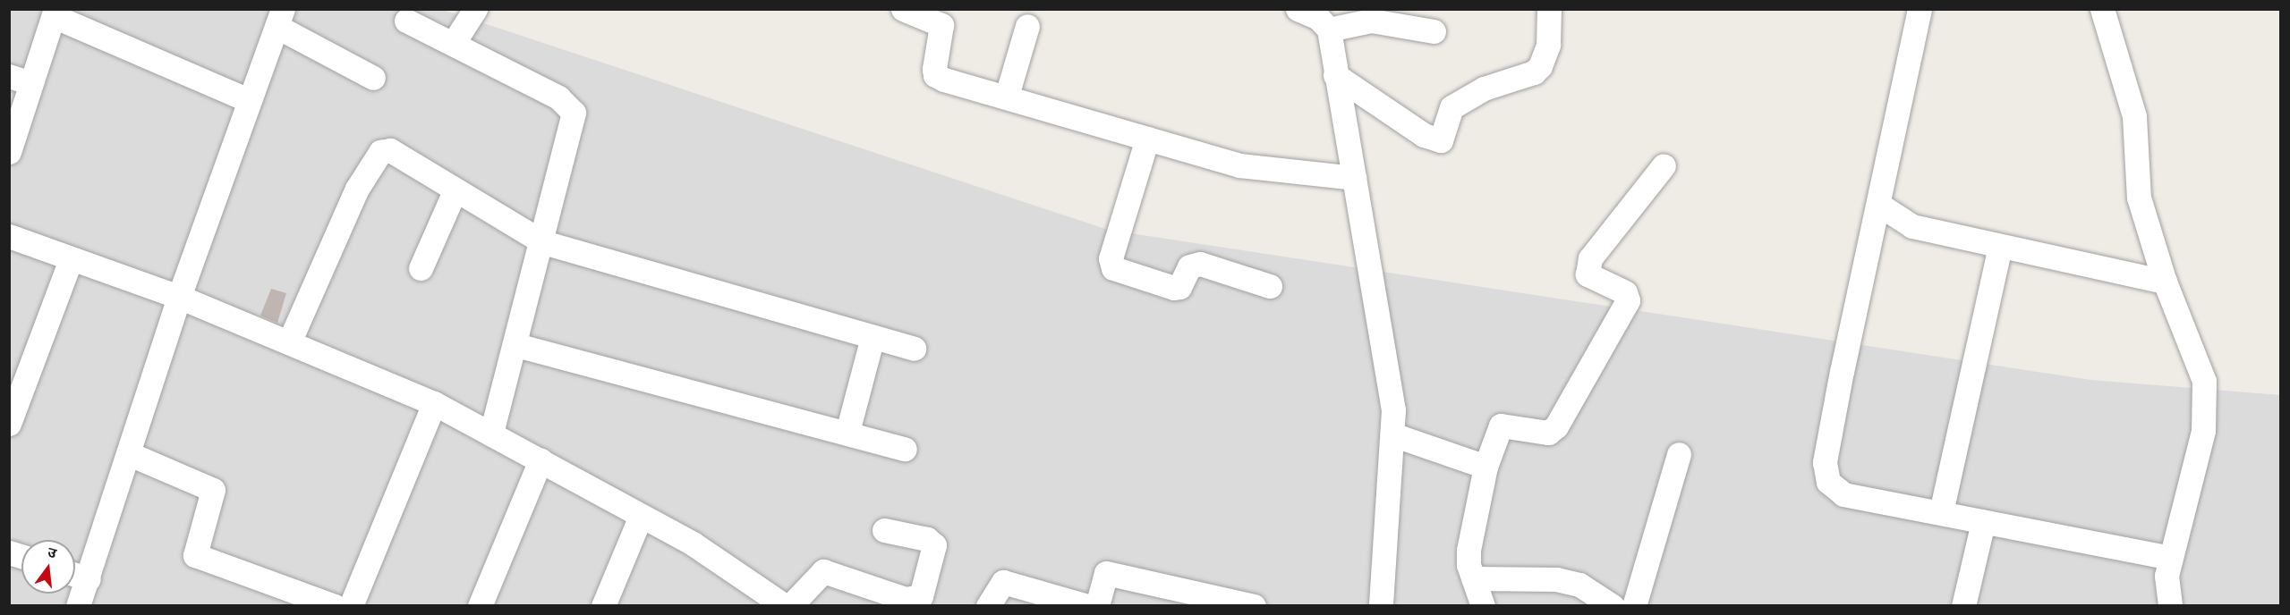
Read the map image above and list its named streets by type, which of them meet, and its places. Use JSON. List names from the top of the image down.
{
  "north": "top"
}
